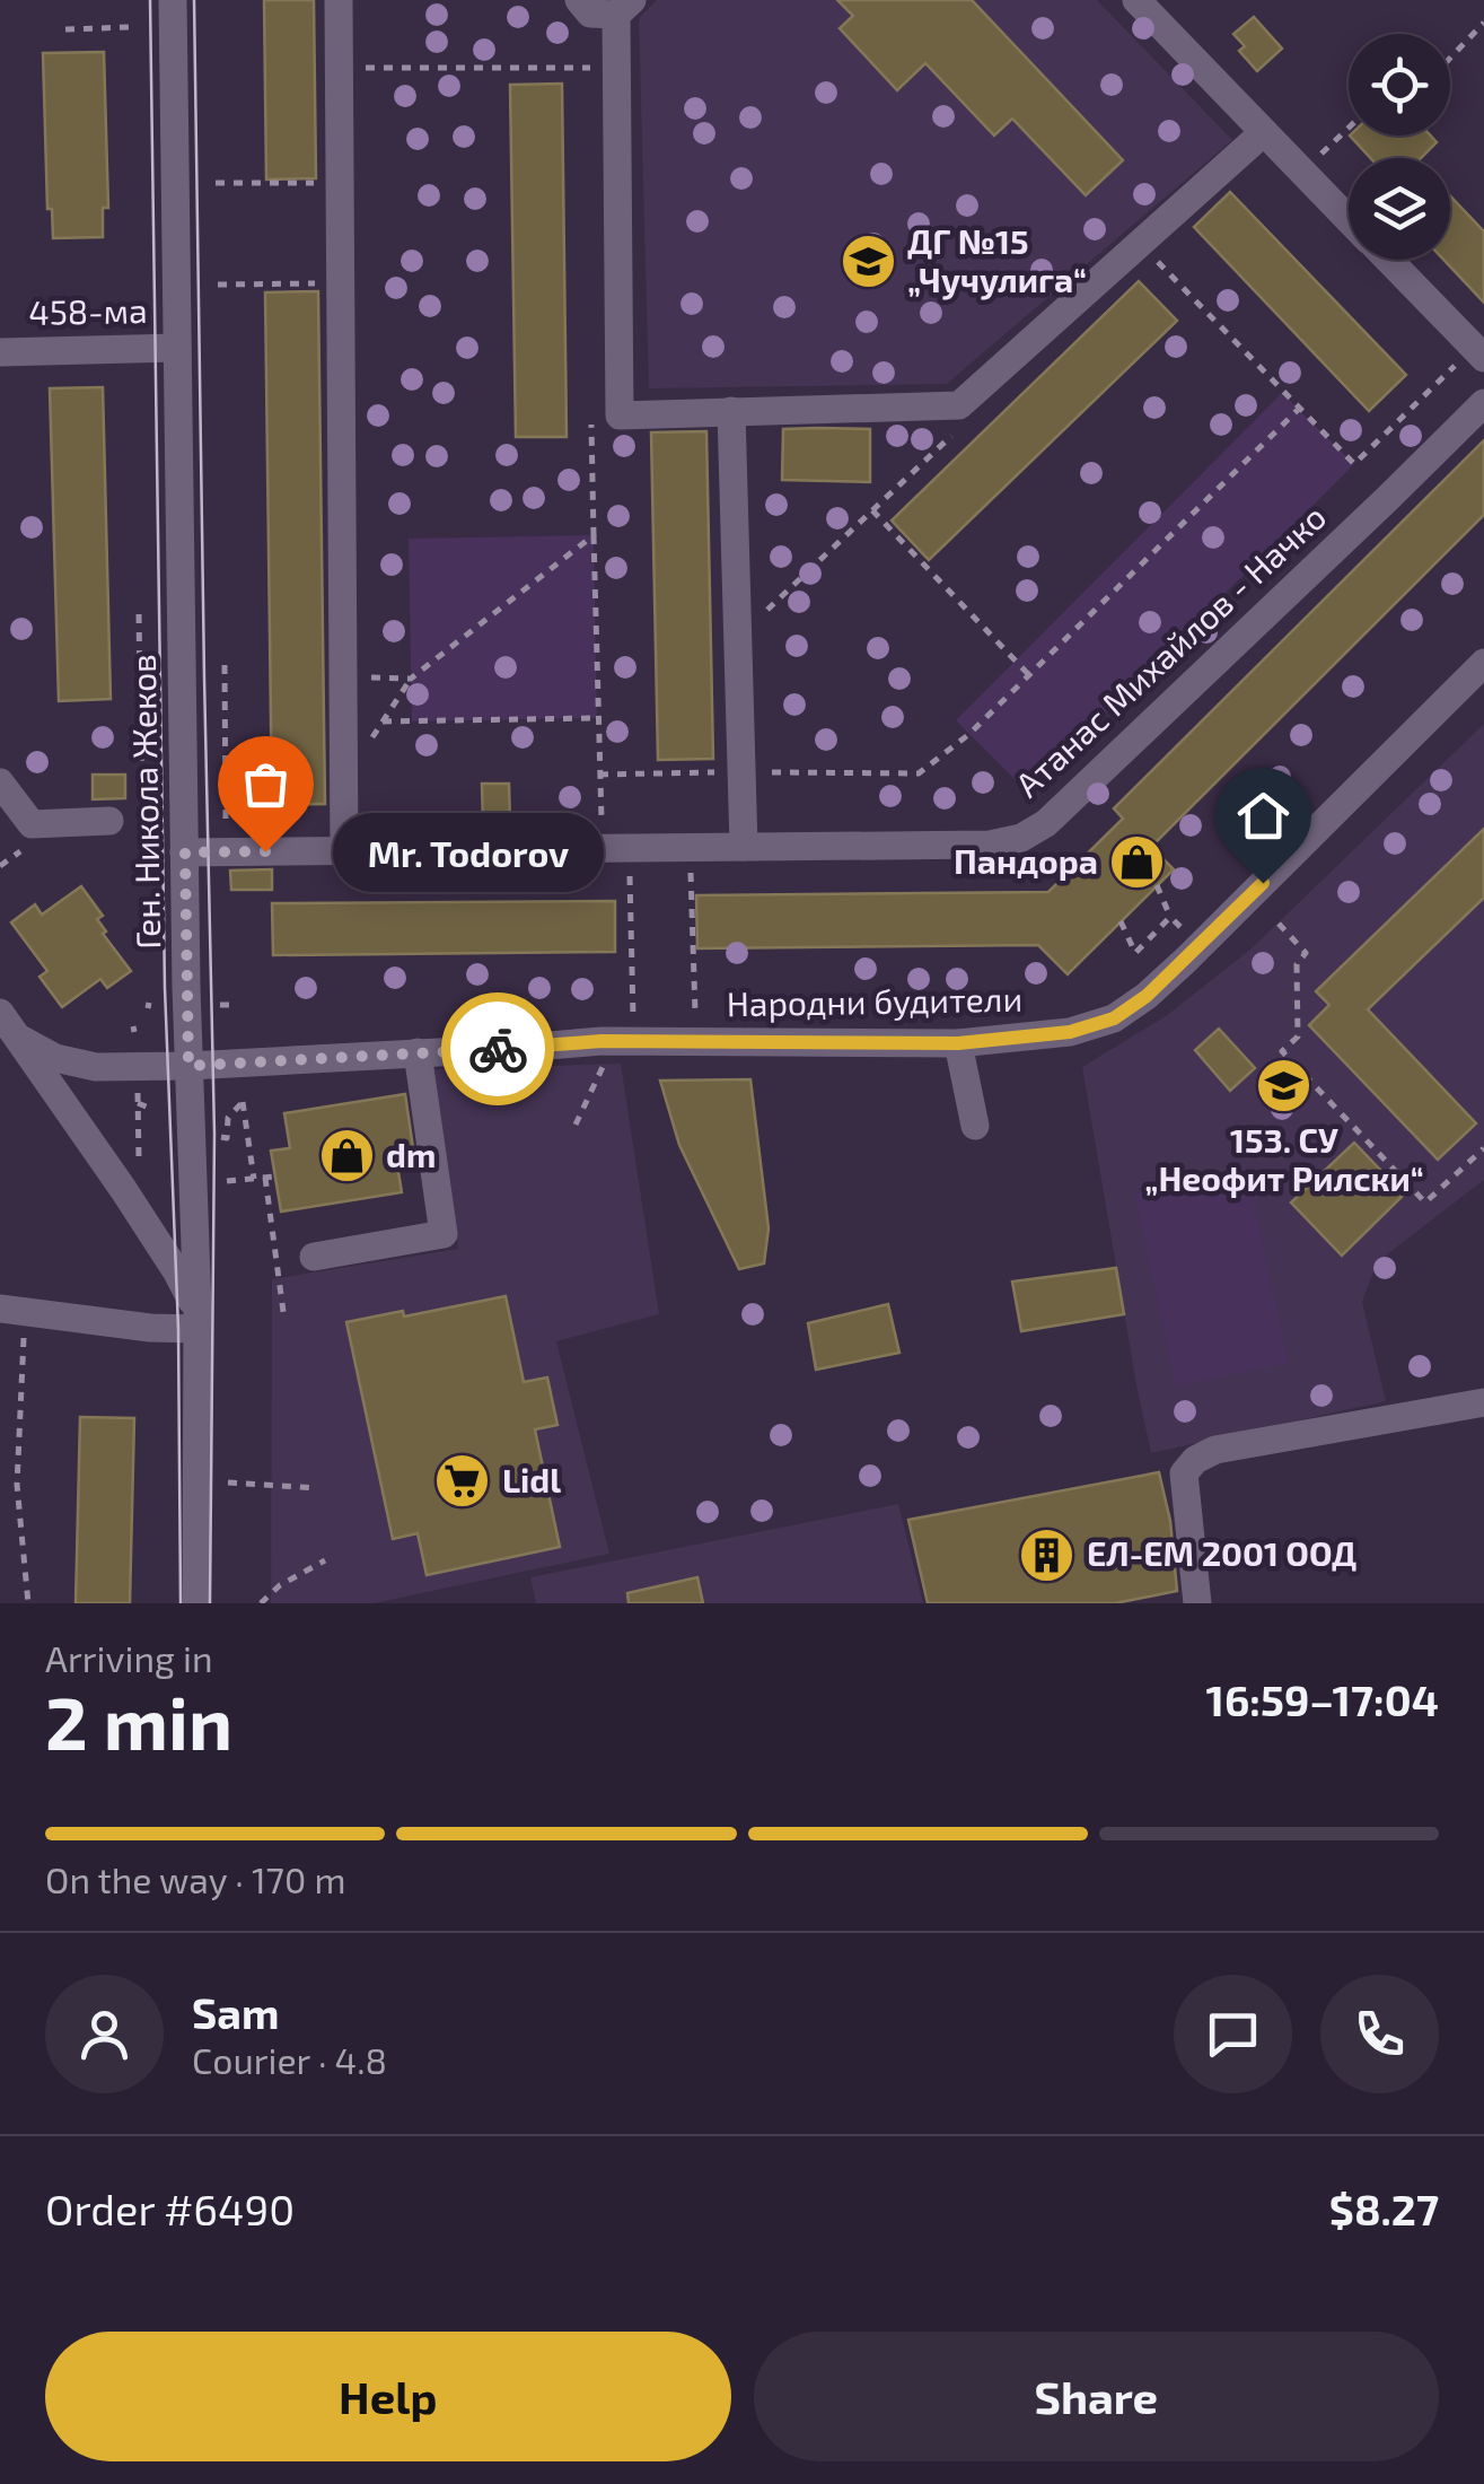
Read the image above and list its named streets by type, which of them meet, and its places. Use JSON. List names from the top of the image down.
{
  "streets": {
    "street": [
      "458-ма",
      "Атанас Михайлов - Начко",
      "Ген. Никола Жеков",
      "Народни будители"
    ]
  },
  "crossings": [
    ["458-ма", "Ген. Никола Жеков"],
    ["Атанас Михайлов - Начко", "Ген. Никола Жеков"],
    ["Ген. Никола Жеков", "Народни будители"]
  ],
  "places": {
    "school or university": ["ДГ №15 „Чучулига“", "153. СУ „Неофит Рилски“"],
    "other": ["Mr. Todorov"],
    "shop": ["Пандора", "dm"],
    "supermarket": ["Lidl"],
    "building": ["ЕЛ-ЕМ 2001 ООД"]
  },
  "page": {
    "bubble": "Mr. Todorov",
    "heading": ["2 min", "Arriving in", "16:59–17:04"],
    "panel": [
      "Sam",
      "Courier · 4.8",
      "Order #6490",
      "$8.27"
    ],
    "bar": "On the way · 170 m",
    "buttons": ["Help", "Share"]
  }
}
